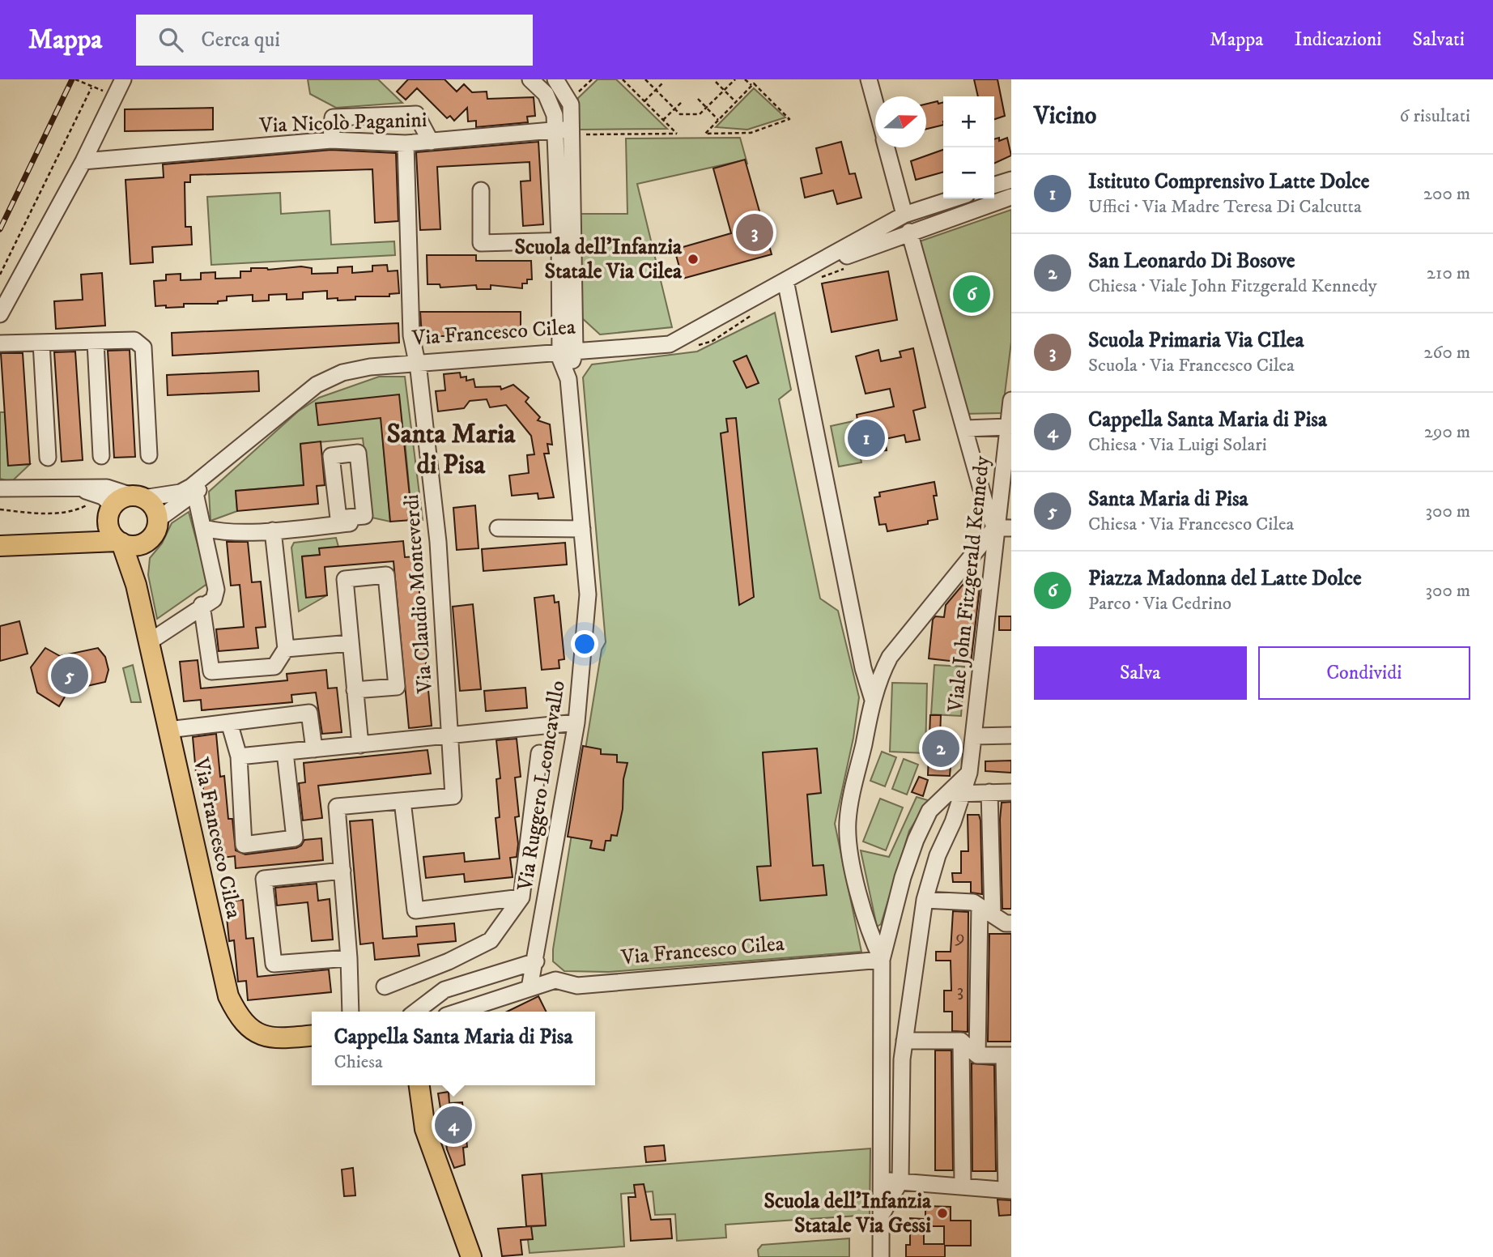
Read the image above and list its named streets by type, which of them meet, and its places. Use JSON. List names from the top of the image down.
{
  "streets": {
    "main road": ["Via Francesco Cilea"],
    "street": [
      "Via Nicolò Paganini",
      "Viale John Fitzgerald Kennedy",
      "Via Claudio Monteverdi",
      "Via Ruggero Leoncavallo"
    ]
  },
  "crossings": [
    ["Via Nicolò Paganini", "Via Claudio Monteverdi"],
    ["Via Nicolò Paganini", "Via Ruggero Leoncavallo"],
    ["Via Francesco Cilea", "Viale John Fitzgerald Kennedy"],
    ["Via Francesco Cilea", "Via Claudio Monteverdi"],
    ["Via Francesco Cilea", "Via Ruggero Leoncavallo"]
  ],
  "districts": ["Santa Maria di Pisa"],
  "places": ["Scuola dell'Infanzia Statale Via Cilea", "Scuola dell'Infanzia Statale Via Gessi"],
  "house_numbers": ["9", "3"],
  "north": "right",
  "page": {
    "header": "Mappa",
    "search": "Cerca qui",
    "nav": ["Mappa", "Indicazioni", "Salvati"],
    "heading": ["Vicino", "6 risultati"],
    "map_buttons": ["+", "−"],
    "list": [
      {
        "mark": "1",
        "name": "Istituto Comprensivo Latte Dolce",
        "note": "Uffici · Via Madre Teresa Di Calcutta",
        "value": "200 m"
      },
      {
        "mark": "2",
        "name": "San Leonardo Di Bosove",
        "note": "Chiesa · Viale John Fitzgerald Kennedy",
        "value": "210 m"
      },
      {
        "mark": "3",
        "name": "Scuola Primaria Via CIlea",
        "note": "Scuola · Via Francesco Cilea",
        "value": "260 m"
      },
      {
        "mark": "4",
        "name": "Cappella Santa Maria di Pisa",
        "note": "Chiesa · Via Luigi Solari",
        "value": "290 m"
      },
      {
        "mark": "5",
        "name": "Santa Maria di Pisa",
        "note": "Chiesa · Via Francesco Cilea",
        "value": "300 m"
      },
      {
        "mark": "6",
        "name": "Piazza Madonna del Latte Dolce",
        "note": "Parco · Via Cedrino",
        "value": "300 m"
      }
    ],
    "pins": [
      "3",
      "6",
      "1",
      "5",
      "2",
      "4"
    ],
    "buttons": ["Salva", "Condividi"],
    "popup": ["Cappella Santa Maria di Pisa", "Chiesa"]
  }
}
